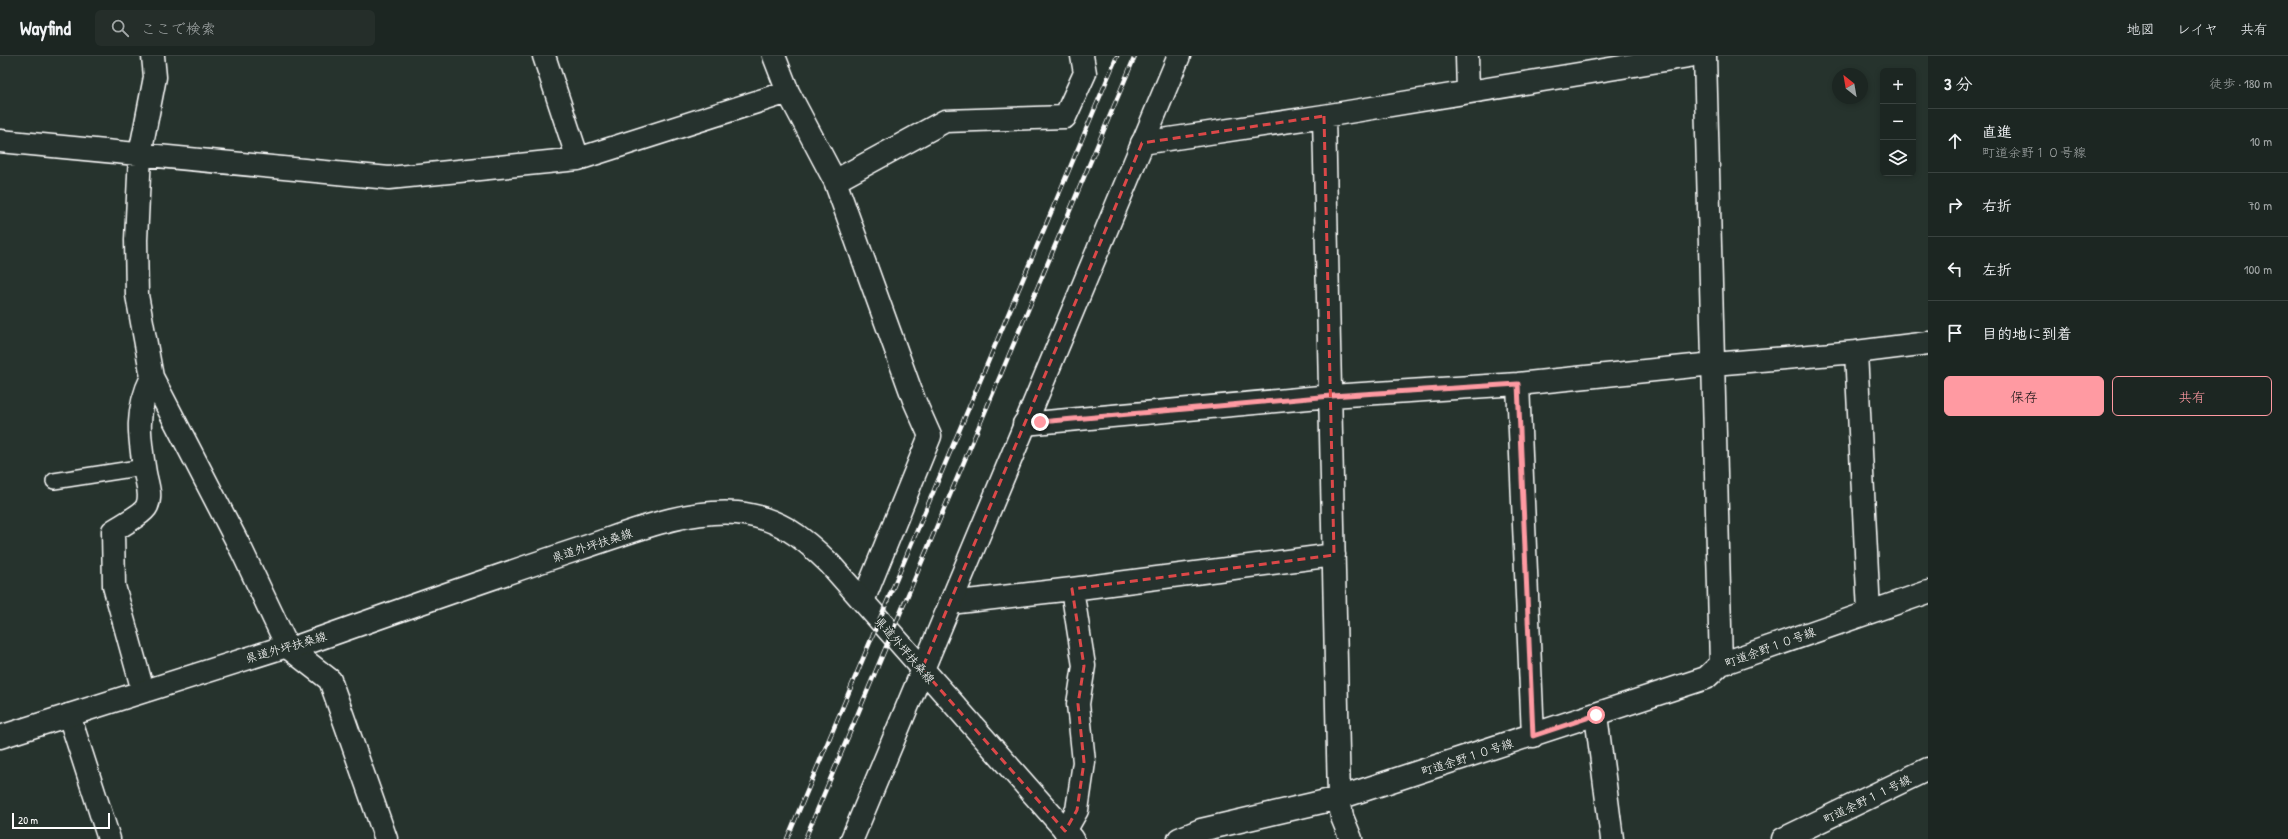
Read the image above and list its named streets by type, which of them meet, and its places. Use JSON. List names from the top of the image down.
{
  "streets": {
    "street": ["県道外坪扶桑線", "町道余野１０号線", "町道余野１１号線"]
  },
  "scale_bar": "20 m",
  "north": "top left",
  "page": {
    "header": "Wayfind",
    "search": "ここで検索",
    "nav": ["地図", "レイヤ", "共有"],
    "heading": ["3 分", "徒歩 · 180 m"],
    "map_buttons": ["+", "−"],
    "list": [
      ["直進", "町道余野１０号線", "10 m"],
      ["右折", "70 m"],
      ["左折", "100 m"],
      "目的地に到着"
    ],
    "buttons": ["保存", "共有"],
    "scale": "20 m"
  }
}
